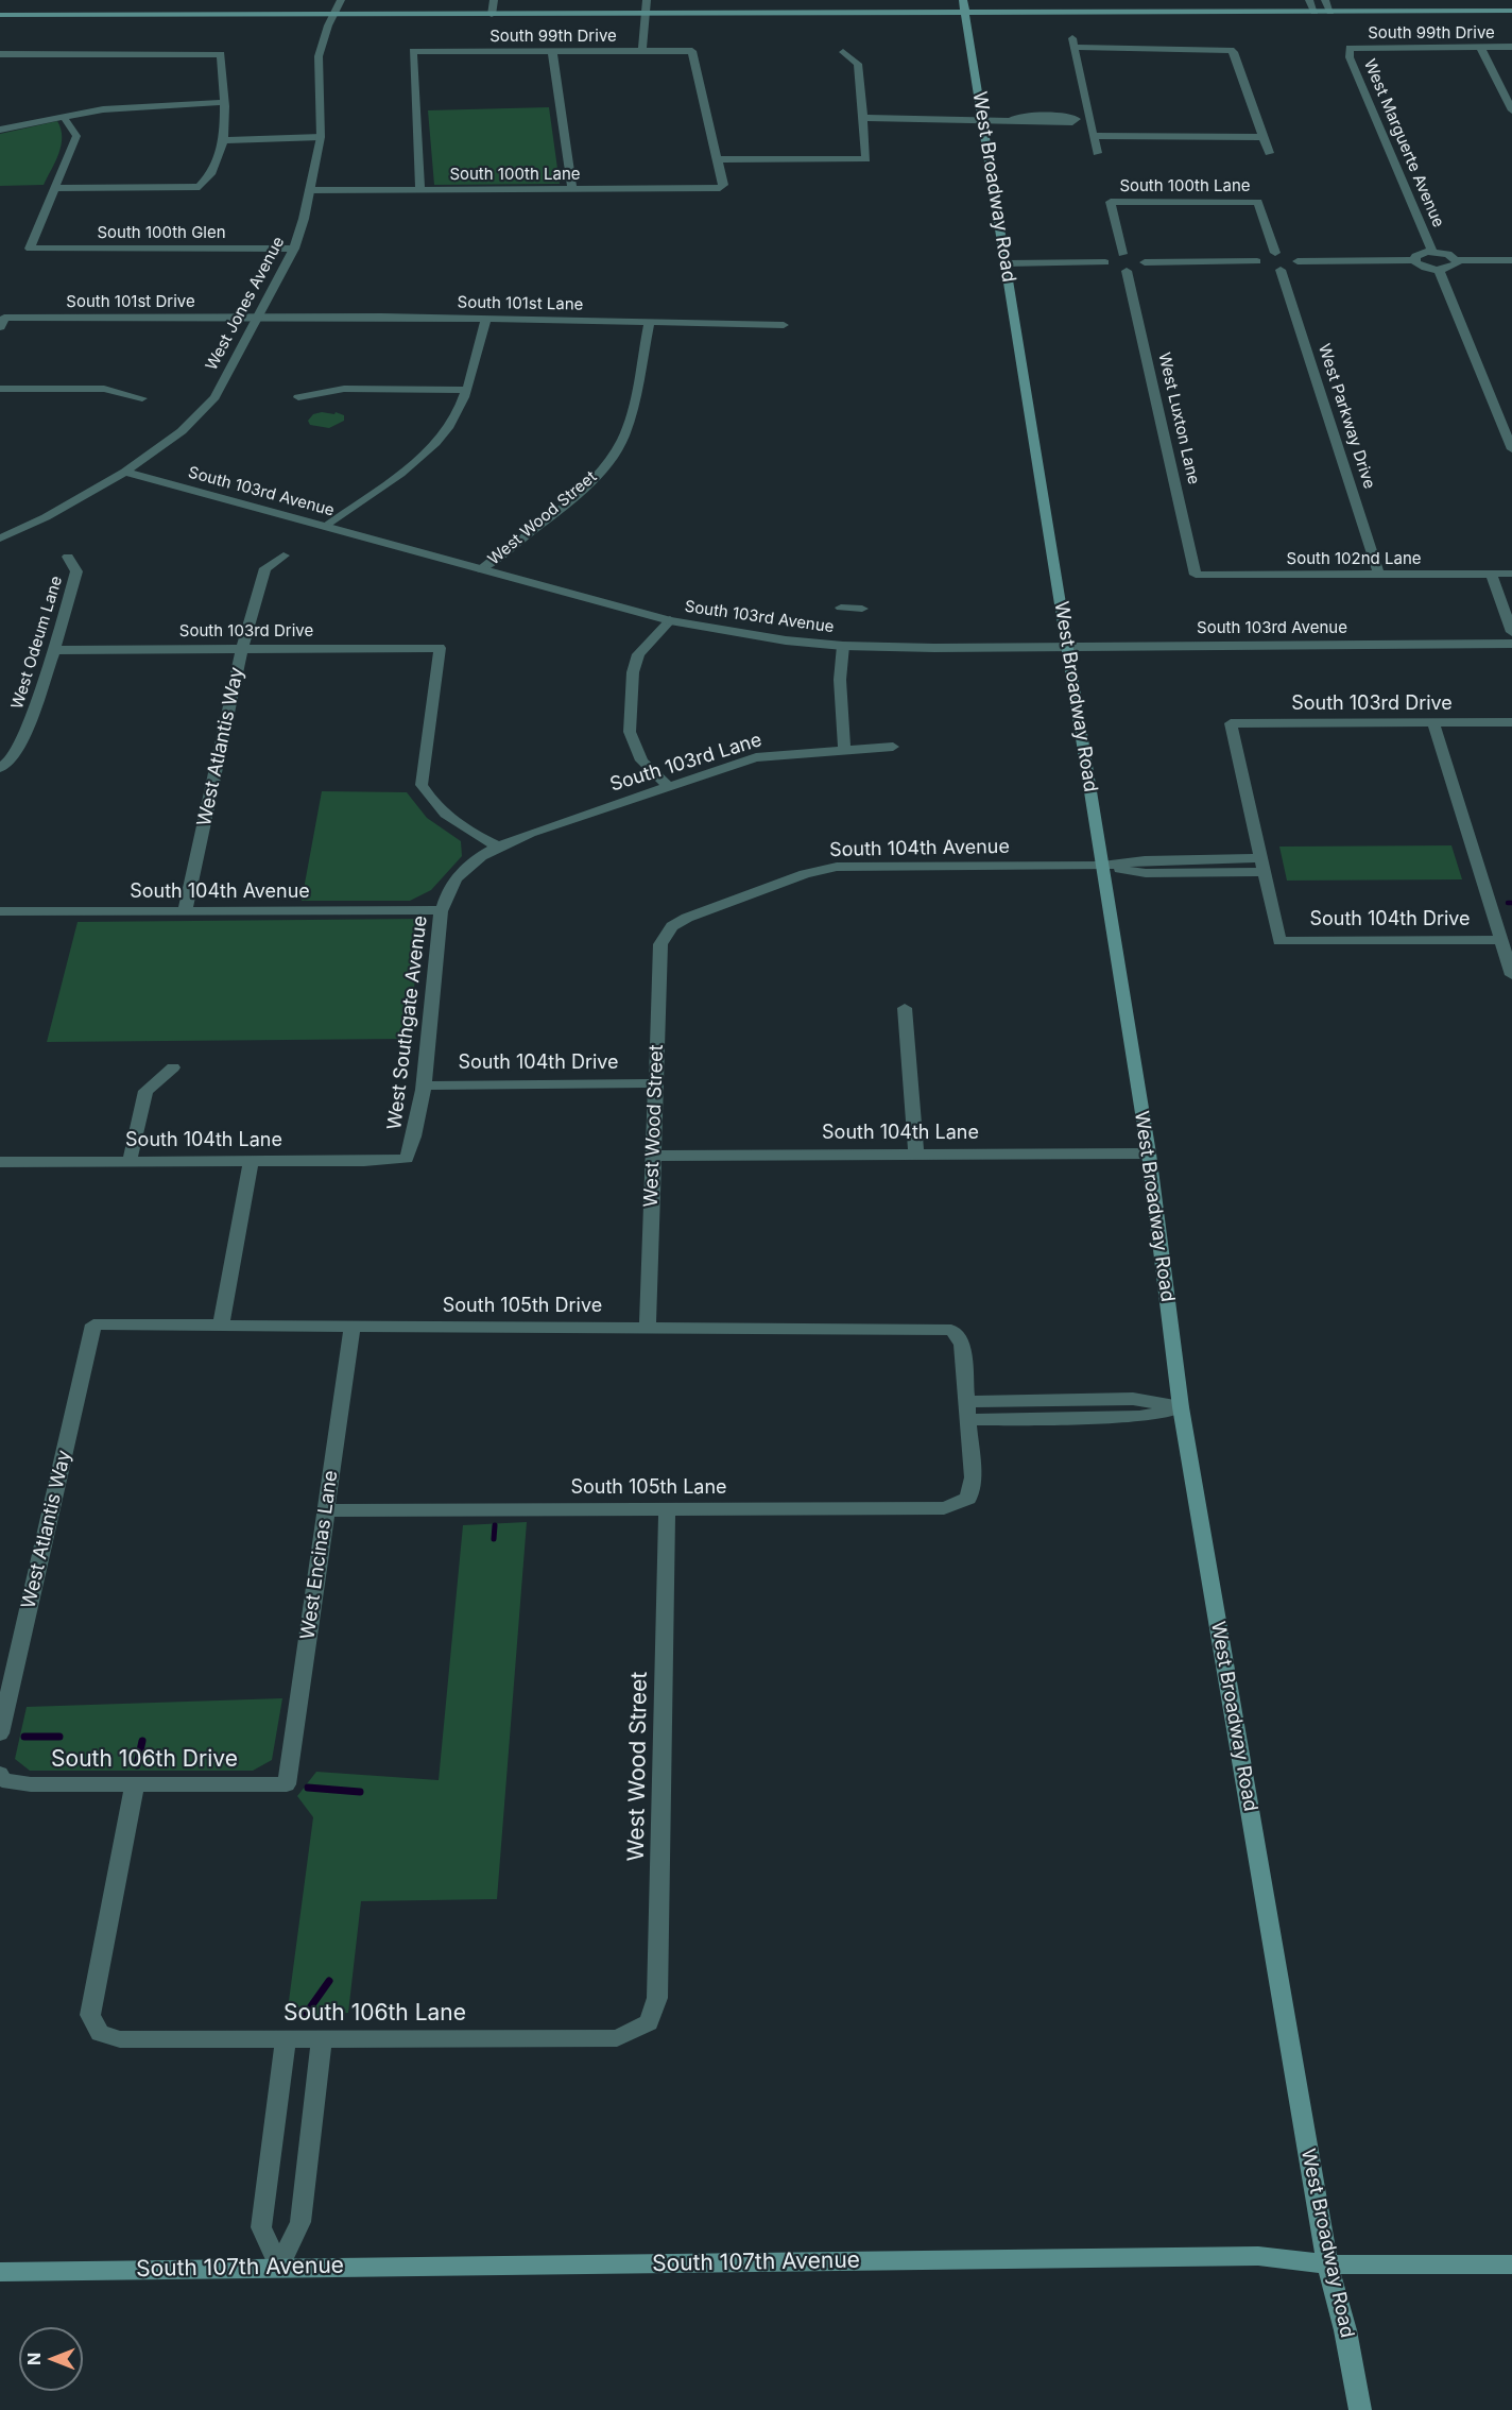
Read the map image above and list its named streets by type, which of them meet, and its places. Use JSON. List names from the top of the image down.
{
  "streets": {
    "main road": ["West Broadway Road", "South 107th Avenue"],
    "street": [
      "South 99th Drive",
      "West Marguerte Avenue",
      "South 100th Lane",
      "South 100th Glen",
      "South 101st Drive",
      "West Jones Avenue",
      "South 101st Lane",
      "West Parkway Drive",
      "West Luxton Lane",
      "South 103rd Avenue",
      "West Wood Street",
      "South 102nd Lane",
      "South 103rd Drive",
      "West Odeum Lane",
      "West Atlantis Way",
      "South 103rd Lane",
      "South 104th Avenue",
      "South 104th Drive",
      "West Southgate Avenue",
      "South 104th Lane",
      "South 105th Drive",
      "South 105th Lane",
      "West Encinas Lane",
      "South 106th Drive",
      "South 106th Lane"
    ]
  },
  "crossings": [
    ["South 99th Drive", "West Marguerte Avenue"],
    ["South 99th Drive", "South 100th Lane"],
    ["South 100th Lane", "West Jones Avenue"],
    ["West Broadway Road", "South 103rd Avenue"],
    ["West Broadway Road", "South 104th Avenue"],
    ["West Broadway Road", "South 104th Lane"],
    ["West Broadway Road", "South 107th Avenue"],
    ["South 100th Glen", "West Jones Avenue"],
    ["South 101st Drive", "West Jones Avenue"],
    ["South 101st Drive", "South 101st Lane"],
    ["West Jones Avenue", "South 101st Lane"],
    ["West Jones Avenue", "South 103rd Avenue"],
    ["South 101st Lane", "West Wood Street"],
    ["West Parkway Drive", "South 102nd Lane"],
    ["West Luxton Lane", "South 102nd Lane"],
    ["South 103rd Avenue", "West Wood Street"],
    ["West Wood Street", "South 104th Avenue"],
    ["West Wood Street", "South 104th Drive"],
    ["West Wood Street", "South 104th Lane"],
    ["West Wood Street", "South 105th Drive"],
    ["West Wood Street", "South 105th Lane"],
    ["West Wood Street", "South 106th Lane"],
    ["South 103rd Drive", "West Odeum Lane"],
    ["South 103rd Drive", "West Atlantis Way"],
    ["South 103rd Drive", "South 103rd Lane"],
    ["South 103rd Drive", "South 104th Avenue"],
    ["South 103rd Drive", "South 104th Drive"],
    ["South 103rd Drive", "West Southgate Avenue"],
    ["West Atlantis Way", "South 104th Avenue"],
    ["West Atlantis Way", "South 105th Drive"],
    ["South 103rd Lane", "West Southgate Avenue"],
    ["South 104th Avenue", "South 104th Drive"],
    ["South 104th Avenue", "West Southgate Avenue"],
    ["South 104th Drive", "West Southgate Avenue"],
    ["West Southgate Avenue", "South 104th Lane"],
    ["South 105th Drive", "West Encinas Lane"],
    ["South 105th Lane", "West Encinas Lane"],
    ["West Encinas Lane", "South 106th Drive"],
    ["South 106th Drive", "South 106th Lane"]
  ],
  "north": "left"
}
